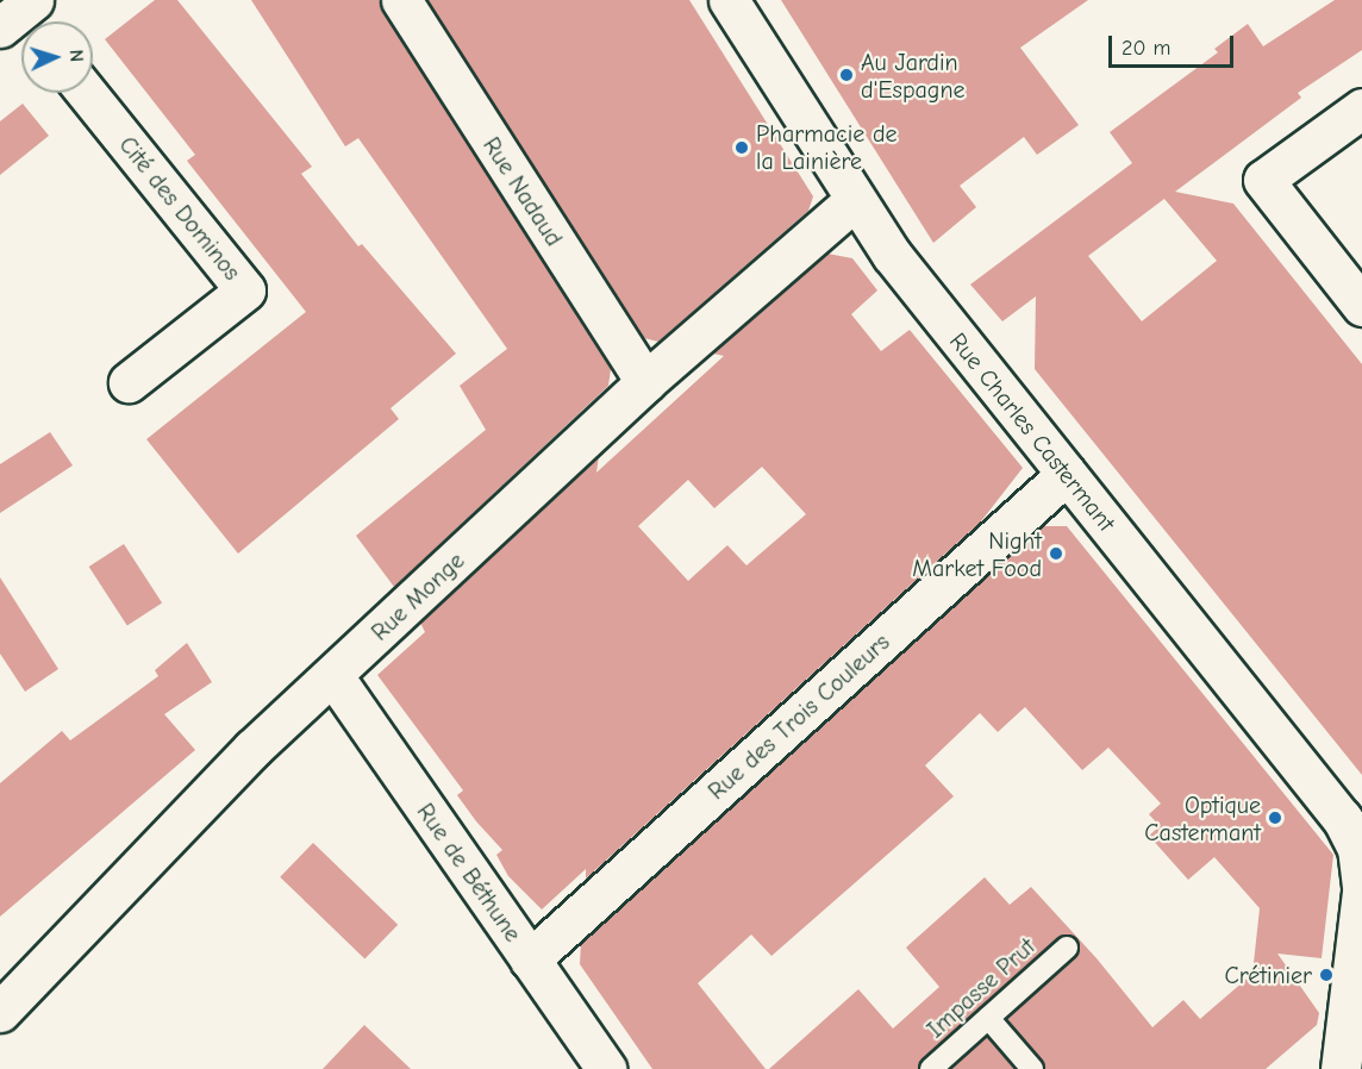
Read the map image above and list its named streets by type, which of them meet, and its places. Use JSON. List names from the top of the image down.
{
  "streets": {
    "street": [
      "Rue Nadaud",
      "Cité des Dominos",
      "Rue Charles Castermant",
      "Rue Monge",
      "Rue des Trois Couleurs",
      "Rue de Béthune"
    ],
    "lane": ["Impasse Prut"]
  },
  "crossings": [
    ["Rue Nadaud", "Rue Monge"],
    ["Rue Charles Castermant", "Rue Monge"],
    ["Rue Charles Castermant", "Rue des Trois Couleurs"],
    ["Rue Monge", "Rue de Béthune"],
    ["Rue des Trois Couleurs", "Rue de Béthune"]
  ],
  "places": [
    "Au Jardin d'Espagne",
    "Pharmacie de la Lainière",
    "Night Market Food",
    "Optique Castermant",
    "Crétinier"
  ],
  "scale_bar": "20 m",
  "north": "right"
}
